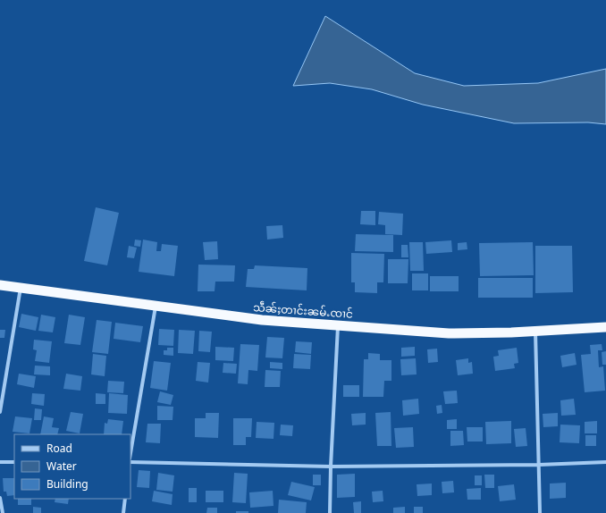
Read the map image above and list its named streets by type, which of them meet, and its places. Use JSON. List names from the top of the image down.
{
  "streets": {
    "highway": ["သဵၼ်ႈတၢင်းၼမ်ႉၸၢင်"]
  },
  "legend": ["Road", "Water", "Building"]
}
